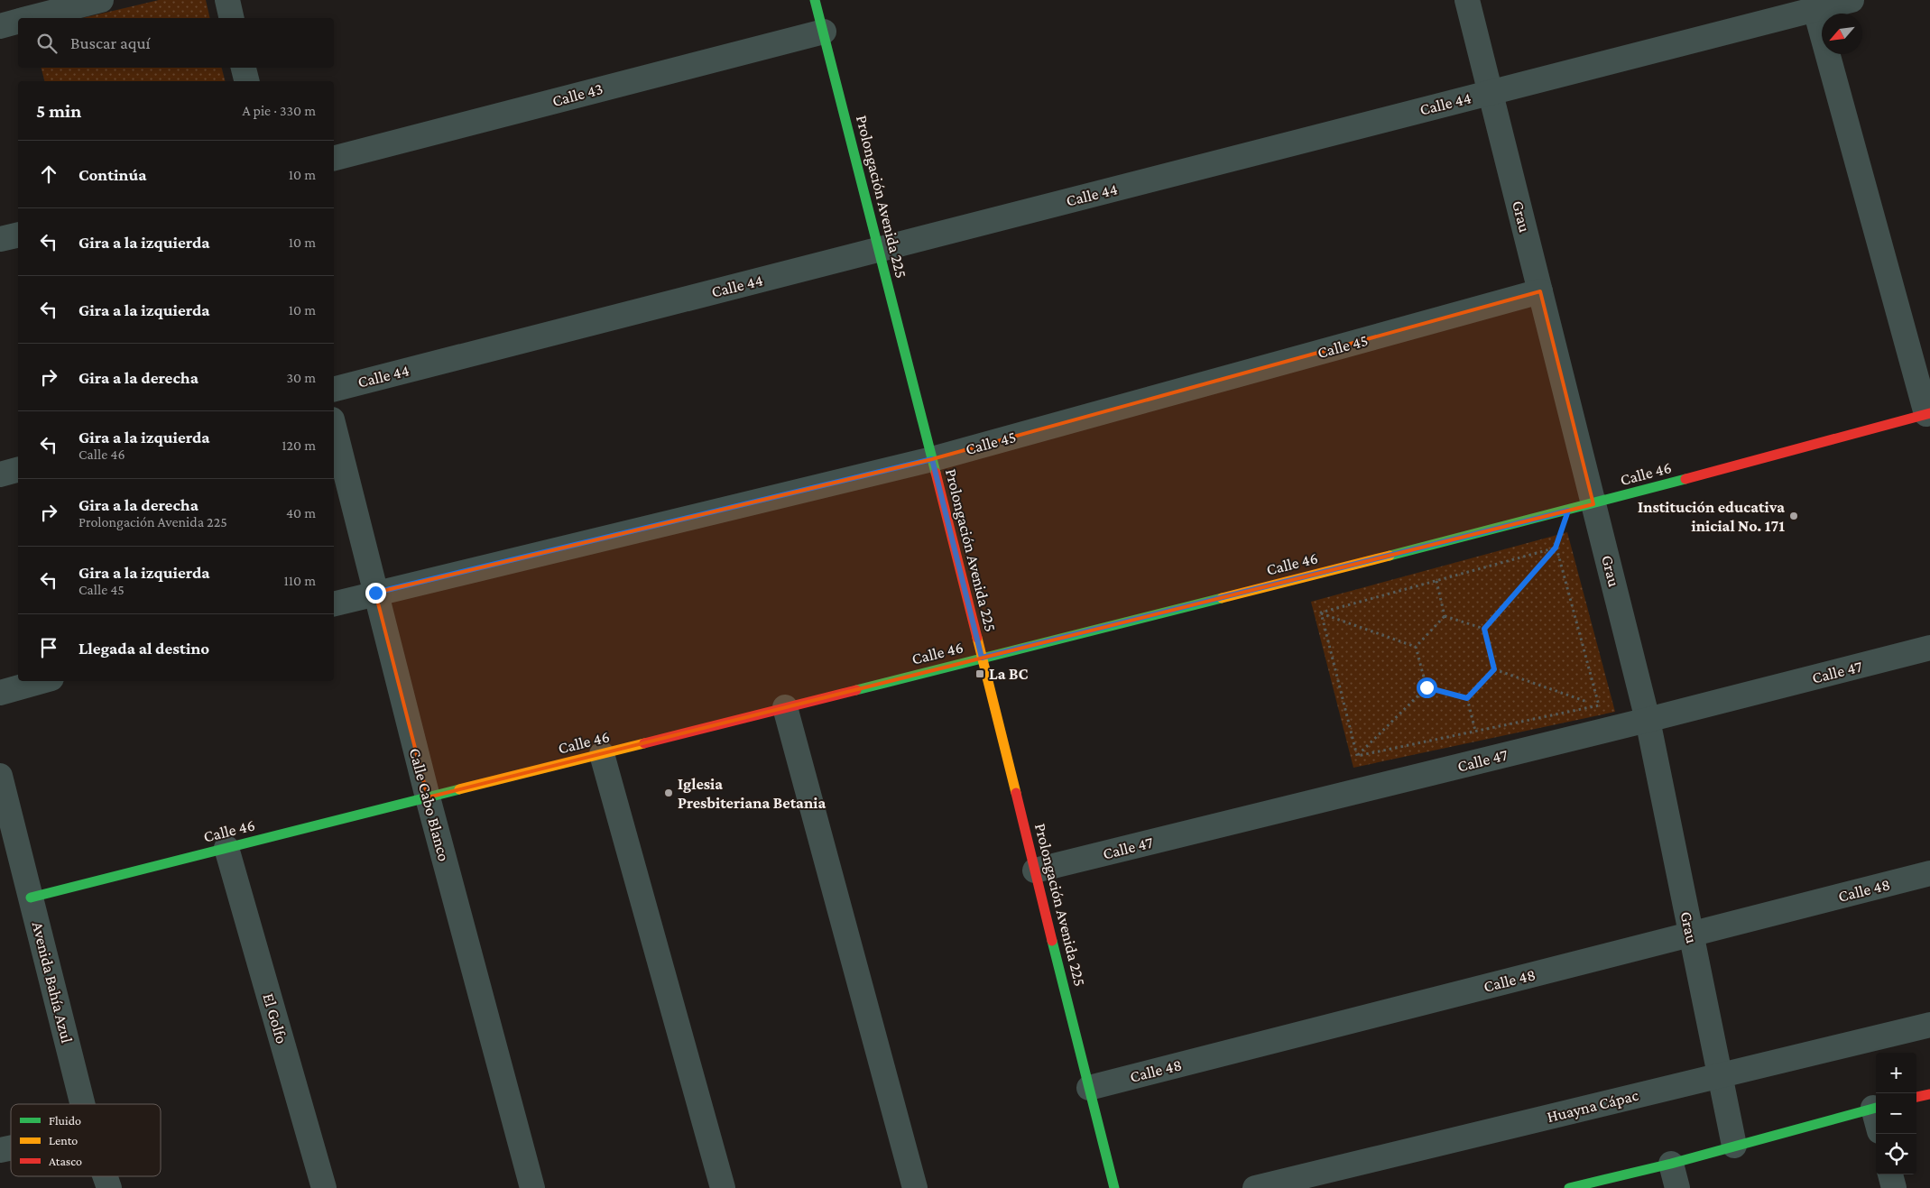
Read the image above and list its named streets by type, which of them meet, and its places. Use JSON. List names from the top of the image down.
{
  "streets": {
    "street": [
      "Calle 43",
      "Calle 44",
      "Prolongación Avenida 225",
      "Grau",
      "Calle 45",
      "Calle 46",
      "Calle 47",
      "Calle Cabo Blanco",
      "Calle 48",
      "Avenida Bahía Azul",
      "El Golfo",
      "Huayna Cápac"
    ]
  },
  "crossings": [
    ["Calle 43", "Prolongación Avenida 225"],
    ["Calle 44", "Prolongación Avenida 225"],
    ["Calle 44", "Grau"],
    ["Prolongación Avenida 225", "Calle 45"],
    ["Prolongación Avenida 225", "Calle 46"],
    ["Prolongación Avenida 225", "Calle 47"],
    ["Prolongación Avenida 225", "Calle 48"],
    ["Grau", "Calle 45"],
    ["Grau", "Calle 46"],
    ["Grau", "Calle 47"],
    ["Grau", "Calle 48"],
    ["Grau", "Huayna Cápac"],
    ["Calle 45", "Calle Cabo Blanco"],
    ["Calle 46", "Calle Cabo Blanco"],
    ["Calle 46", "Avenida Bahía Azul"],
    ["Calle 46", "El Golfo"]
  ],
  "places": {
    "other": ["Institución educativa inicial No. 171", "Iglesia Presbiteriana Betania"],
    "transit": ["La BC"]
  },
  "legend": ["Fluido", "Lento", "Atasco"],
  "north": "bottom left",
  "page": {
    "search": "Buscar aquí",
    "heading": ["5 min", "A pie · 330 m"],
    "list": [
      ["Continúa", "10 m"],
      ["Gira a la izquierda", "10 m"],
      ["Gira a la izquierda", "10 m"],
      ["Gira a la derecha", "30 m"],
      ["Gira a la izquierda", "Calle 46", "120 m"],
      ["Gira a la derecha", "Prolongación Avenida 225", "40 m"],
      ["Gira a la izquierda", "Calle 45", "110 m"],
      "Llegada al destino"
    ],
    "map_buttons": ["+", "−"]
  }
}
